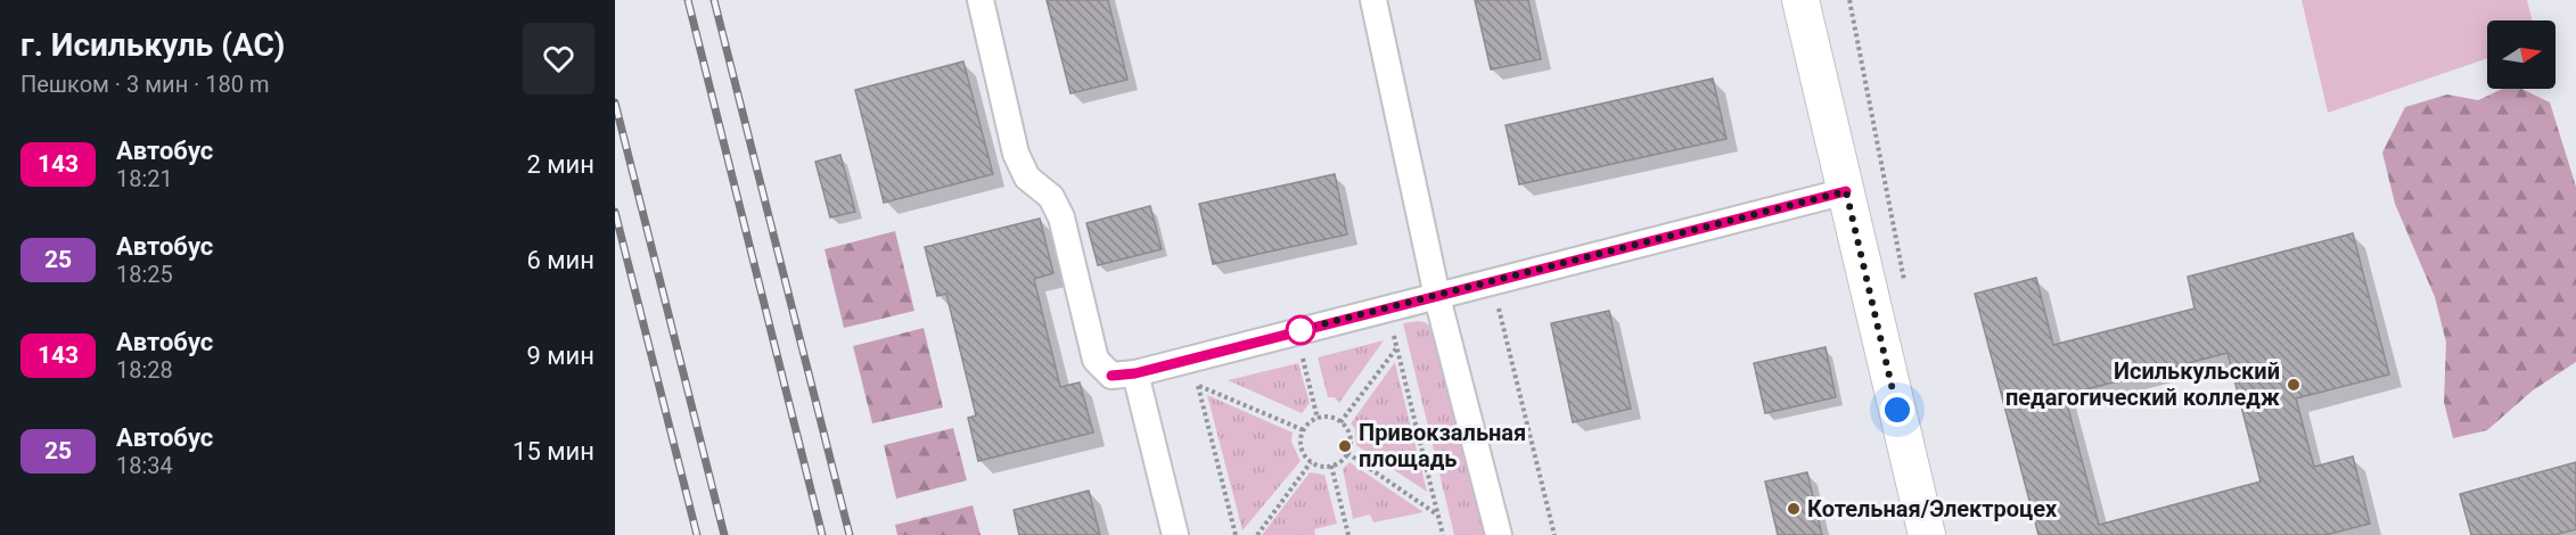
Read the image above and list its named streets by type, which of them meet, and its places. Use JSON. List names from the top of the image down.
{
  "places": ["Исилькульский педагогический колледж", "Привокзальная площадь", "Котельная/Электроцех"],
  "lines": ["bus line 143"],
  "north": "right",
  "page": {
    "heading": ["г. Исилькуль (АС)", "Пешком · 3 мин · 180 m"],
    "list": [
      {
        "mark": "143",
        "name": "Автобус",
        "note": "18:21",
        "value": "2 мин"
      },
      {
        "mark": "25",
        "name": "Автобус",
        "note": "18:25",
        "value": "6 мин"
      },
      {
        "mark": "143",
        "name": "Автобус",
        "note": "18:28",
        "value": "9 мин"
      },
      {
        "mark": "25",
        "name": "Автобус",
        "note": "18:34",
        "value": "15 мин"
      }
    ]
  }
}
